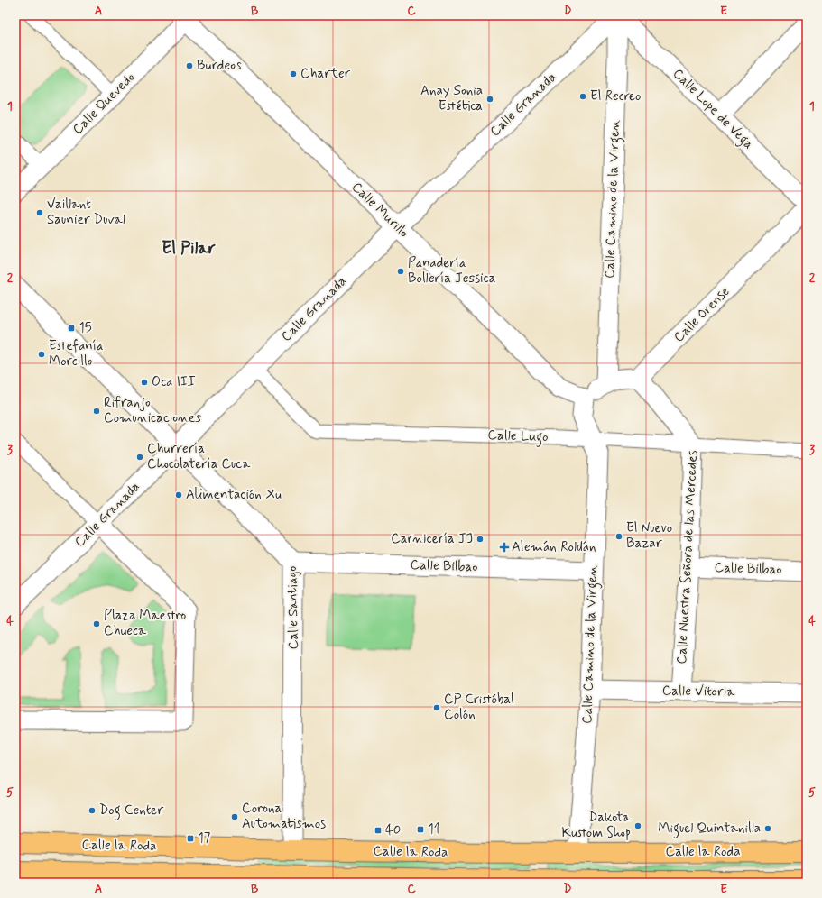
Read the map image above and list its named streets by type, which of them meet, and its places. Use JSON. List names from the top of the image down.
{
  "streets": {
    "main road": ["Calle la Roda"],
    "street": [
      "Calle Quevedo",
      "Calle Granada",
      "Calle Lope de Vega",
      "Calle Camino de la Virgen",
      "Calle Murillo",
      "Calle Orense",
      "Calle Lugo",
      "Calle Nuestra Señora de las Mercedes",
      "Calle Bilbao",
      "Calle Santiago",
      "Calle Vitoria"
    ]
  },
  "crossings": [
    ["Calle Quevedo", "Calle Murillo"],
    ["Calle Granada", "Calle Lope de Vega"],
    ["Calle Granada", "Calle Camino de la Virgen"],
    ["Calle Granada", "Calle Murillo"],
    ["Calle Granada", "Calle Lugo"],
    ["Calle Granada", "Calle Santiago"],
    ["Calle Lope de Vega", "Calle Camino de la Virgen"],
    ["Calle Camino de la Virgen", "Calle Murillo"],
    ["Calle Camino de la Virgen", "Calle Lugo"],
    ["Calle Camino de la Virgen", "Calle Bilbao"],
    ["Calle Camino de la Virgen", "Calle Vitoria"],
    ["Calle Camino de la Virgen", "Calle la Roda"],
    ["Calle Orense", "Calle Nuestra Señora de las Mercedes"],
    ["Calle Lugo", "Calle Nuestra Señora de las Mercedes"],
    ["Calle Nuestra Señora de las Mercedes", "Calle Bilbao"],
    ["Calle Nuestra Señora de las Mercedes", "Calle Vitoria"],
    ["Calle Bilbao", "Calle Santiago"],
    ["Calle Santiago", "Calle la Roda"]
  ],
  "districts": ["El Pilar"],
  "places": {
    "other": [
      "Burdeos",
      "Charter",
      "El Recreo",
      "Anay Sonia Estética",
      "Vaillant Saunier Duval",
      "Panadería Bollería Jessica",
      "Estefanía Morcillo",
      "Oca III",
      "Rifranjo Comunicaciones",
      "Churrería Chocolatería Cuca",
      "Alimentación Xu",
      "El Nuevo Bazar",
      "Carnicería JJ",
      "Plaza Maestro Chueca",
      "CP Cristóbal Colón",
      "Dog Center",
      "Corona Automatismos",
      "Dakota Kustom Shop",
      "Miguel Quintanilla"
    ],
    "transit": [
      "15",
      "11",
      "40",
      "17"
    ],
    "health": ["Alemán Roldán"]
  },
  "grid": {
    "columns": [
      "A",
      "B",
      "C",
      "D",
      "E"
    ],
    "rows": [
      "1",
      "2",
      "3",
      "4",
      "5"
    ]
  }
}
